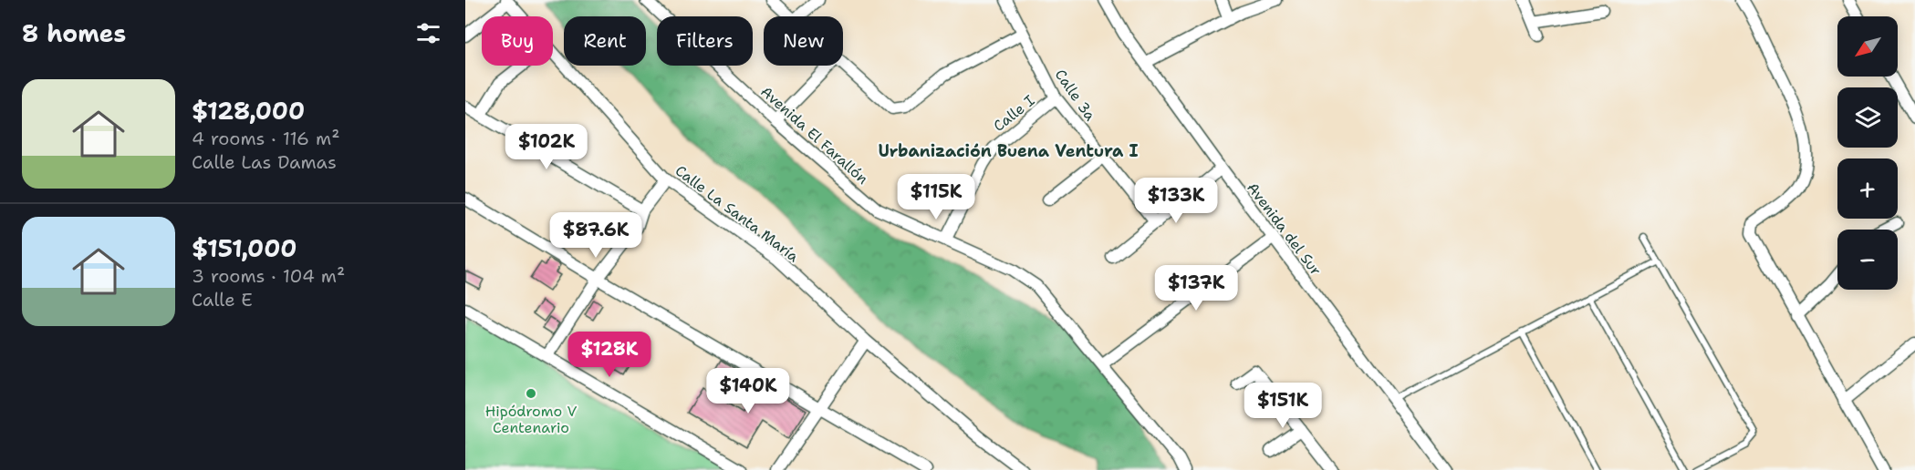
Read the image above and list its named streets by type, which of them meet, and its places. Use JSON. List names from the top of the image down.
{
  "streets": {
    "street": [
      "Calle 3a",
      "Calle I",
      "Avenida El Farallón",
      "Calle La Santa María",
      "Avenida del Sur"
    ]
  },
  "crossings": [
    ["Calle 3a", "Calle I"],
    ["Calle I", "Avenida El Farallón"]
  ],
  "districts": ["Urbanización Buena Ventura I"],
  "places": ["Hipódromo V Centenario"],
  "north": "bottom left",
  "page": {
    "heading": "8 homes",
    "map_buttons": ["+", "−"],
    "chip": [
      "Buy",
      "Rent",
      "Filters",
      "New"
    ],
    "list": [
      {
        "name": "$128,000",
        "note": "4 rooms · 116 m² · Calle Las Damas"
      },
      {
        "name": "$151,000",
        "note": "3 rooms · 104 m² · Calle E"
      }
    ],
    "price": [
      "$102K",
      "$115K",
      "$133K",
      "$87.6K",
      "$137K",
      "$128K",
      "$140K",
      "$151K"
    ]
  }
}
